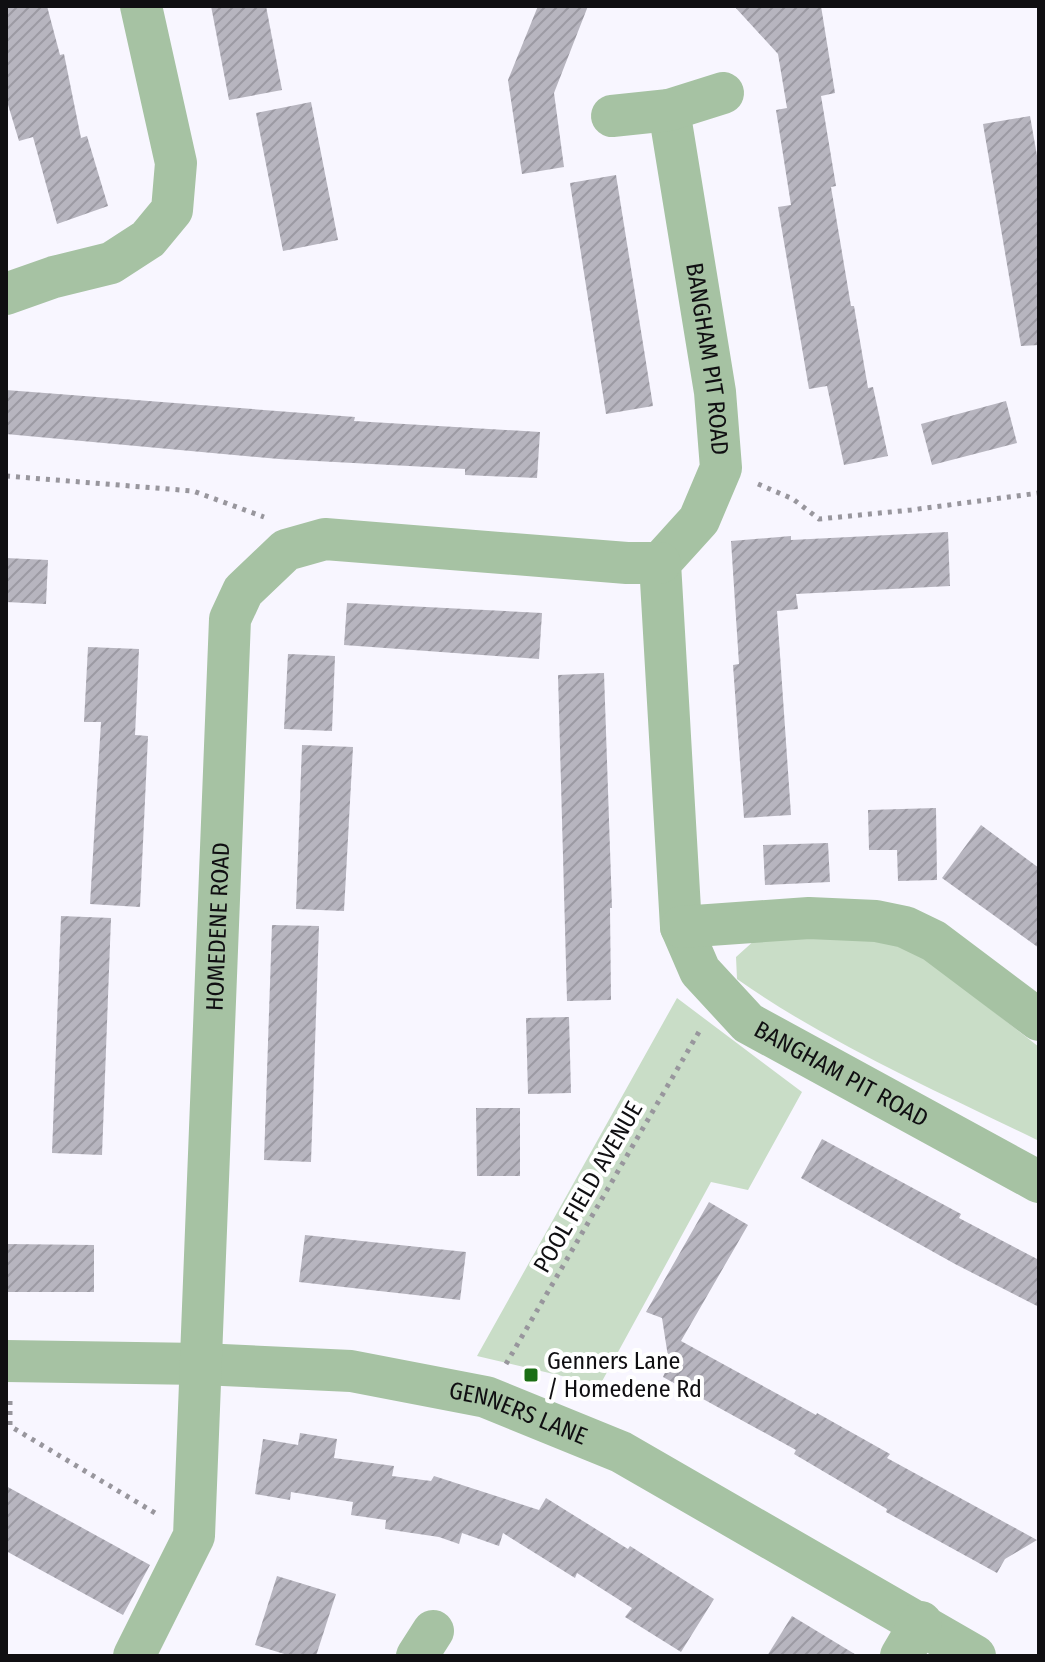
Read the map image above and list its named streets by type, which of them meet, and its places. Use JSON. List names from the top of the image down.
{
  "streets": {
    "street": ["BANGHAM PIT ROAD", "HOMEDENE ROAD", "GENNERS LANE"],
    "path": ["POOL FIELD AVENUE"]
  },
  "crossings": [
    ["BANGHAM PIT ROAD", "HOMEDENE ROAD"],
    ["BANGHAM PIT ROAD", "POOL FIELD AVENUE"],
    ["HOMEDENE ROAD", "GENNERS LANE"],
    ["POOL FIELD AVENUE", "GENNERS LANE"]
  ],
  "places": {
    "transit": ["Genners Lane / Homedene Rd"]
  }
}
